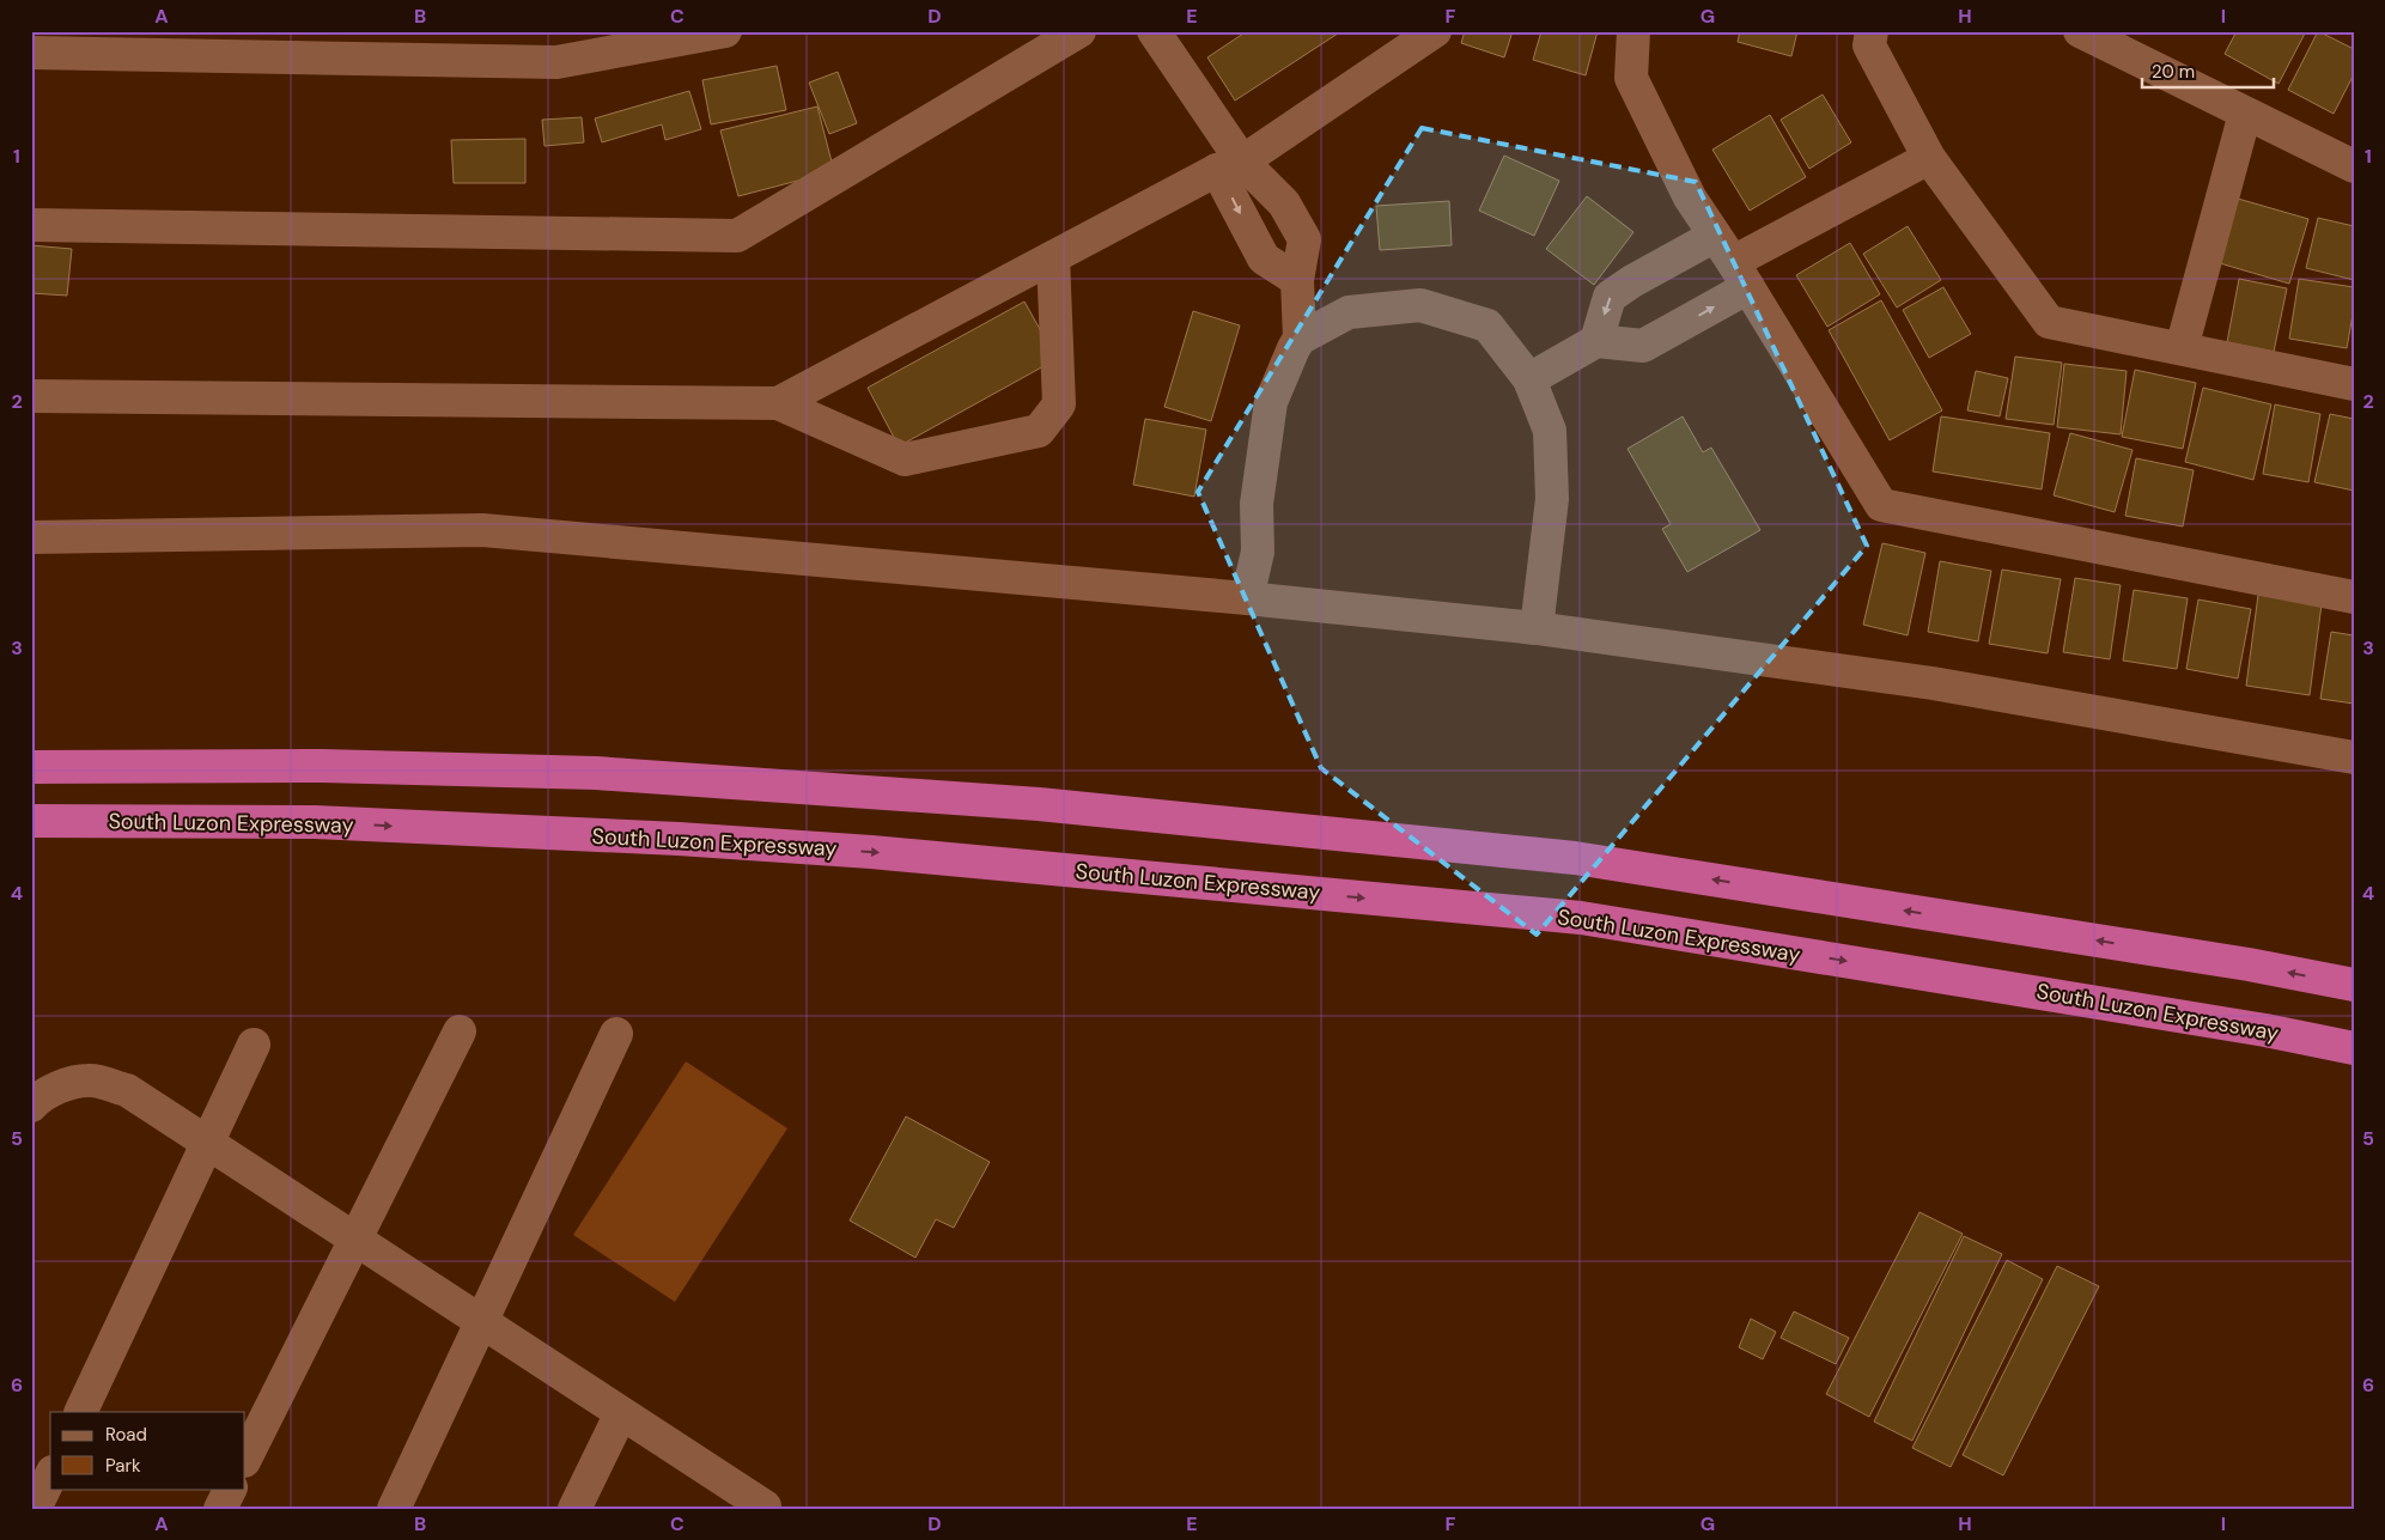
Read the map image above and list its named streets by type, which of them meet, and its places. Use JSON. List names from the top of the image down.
{
  "streets": {
    "highway": ["South Luzon Expressway"]
  },
  "legend": ["Road", "Park"],
  "scale_bar": "20 m",
  "grid": {
    "columns": [
      "A",
      "B",
      "C",
      "D",
      "E",
      "F",
      "G",
      "H",
      "I"
    ],
    "rows": [
      "1",
      "2",
      "3",
      "4",
      "5",
      "6"
    ]
  }
}
